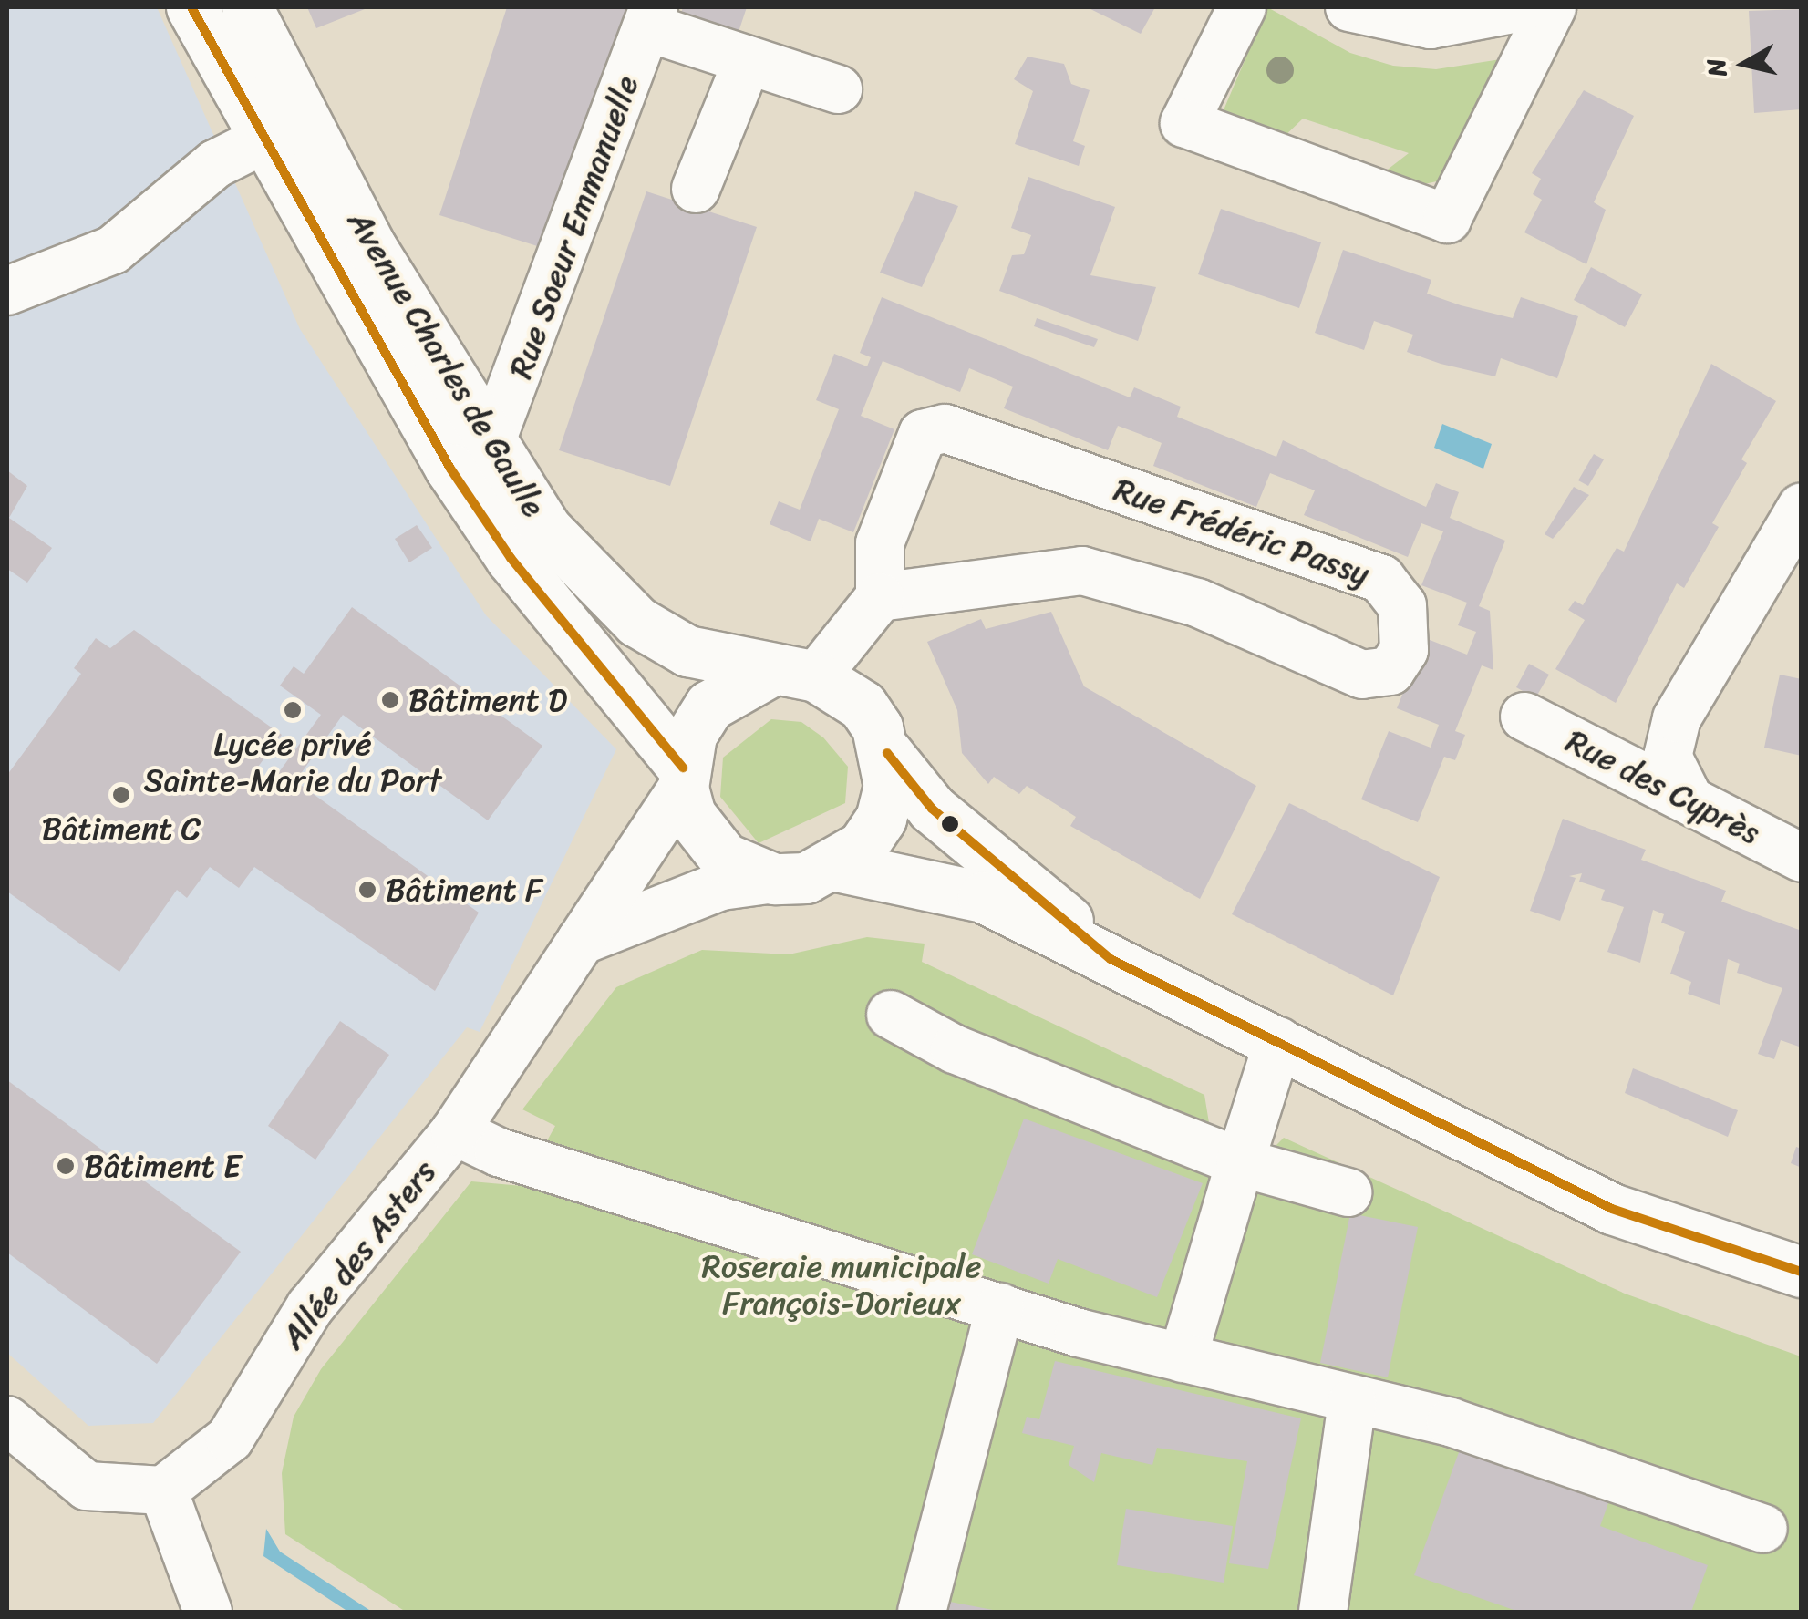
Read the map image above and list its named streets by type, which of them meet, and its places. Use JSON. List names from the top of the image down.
{
  "streets": {
    "main road": ["Avenue Charles de Gaulle"],
    "street": [
      "Rue Soeur Emmanuelle",
      "Rue Frédéric Passy",
      "Rue des Cyprès",
      "Allée des Asters"
    ]
  },
  "crossings": [
    ["Rue Soeur Emmanuelle", "Avenue Charles de Gaulle"],
    ["Avenue Charles de Gaulle", "Allée des Asters"]
  ],
  "parks": ["Roseraie municipale François-Dorieux"],
  "places": [
    "Bâtiment D",
    "Lycée privé Sainte-Marie du Port",
    "Bâtiment C",
    "Bâtiment F",
    "Bâtiment E"
  ],
  "north": "left"
}
